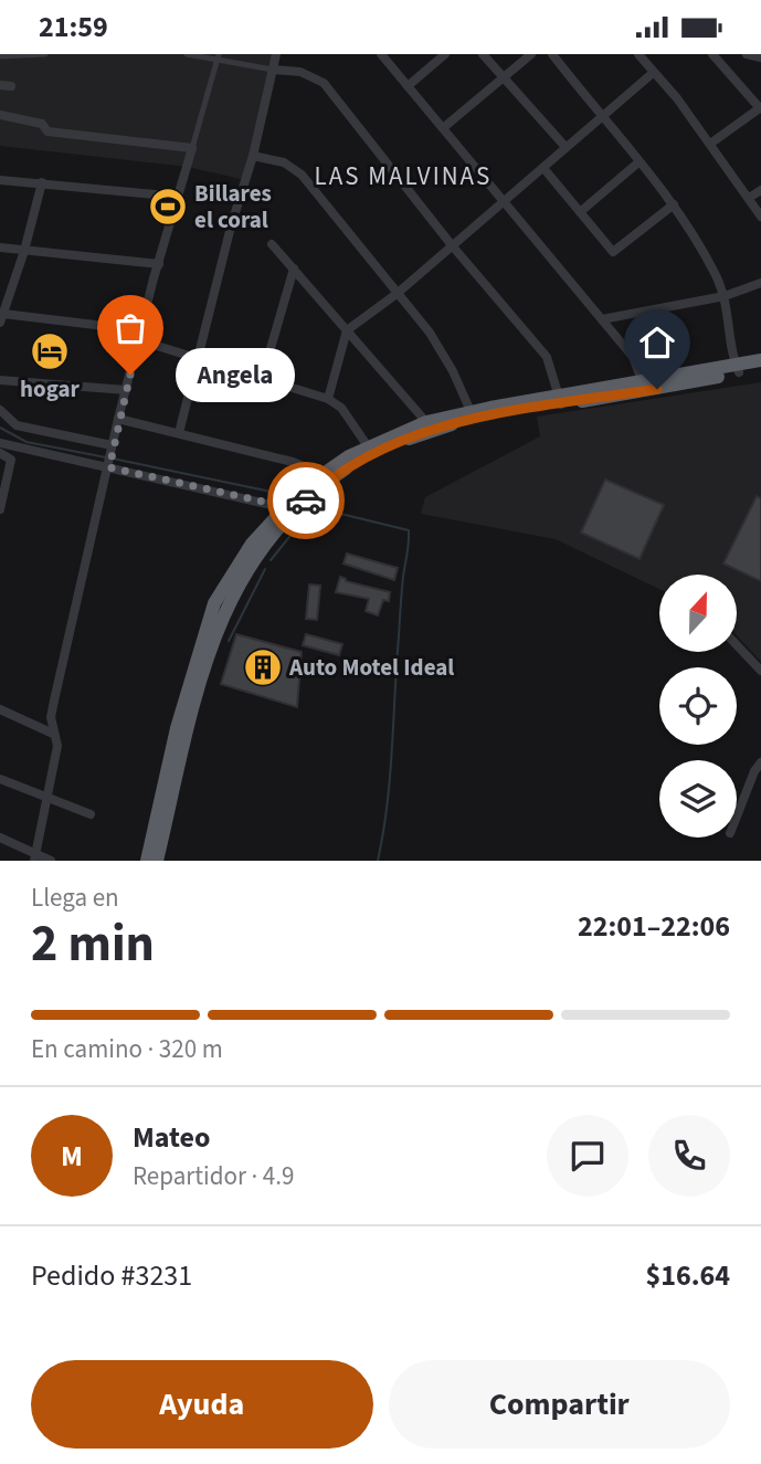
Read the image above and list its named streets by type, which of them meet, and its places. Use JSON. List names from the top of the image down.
{
  "districts": ["LAS MALVINAS"],
  "places": {
    "sports": ["Billares el coral"],
    "hotel": ["hogar"],
    "other": ["Angela"],
    "building": ["Auto Motel Ideal"]
  },
  "north": "top",
  "page": {
    "status": "21:59",
    "bubble": "Angela",
    "heading": ["2 min", "Llega en", "22:01–22:06"],
    "panel": [
      "Mateo",
      "Repartidor · 4.9",
      "Pedido #3231",
      "$16.64"
    ],
    "bar": "En camino · 320 m",
    "round": "M",
    "buttons": ["Ayuda", "Compartir"]
  }
}
